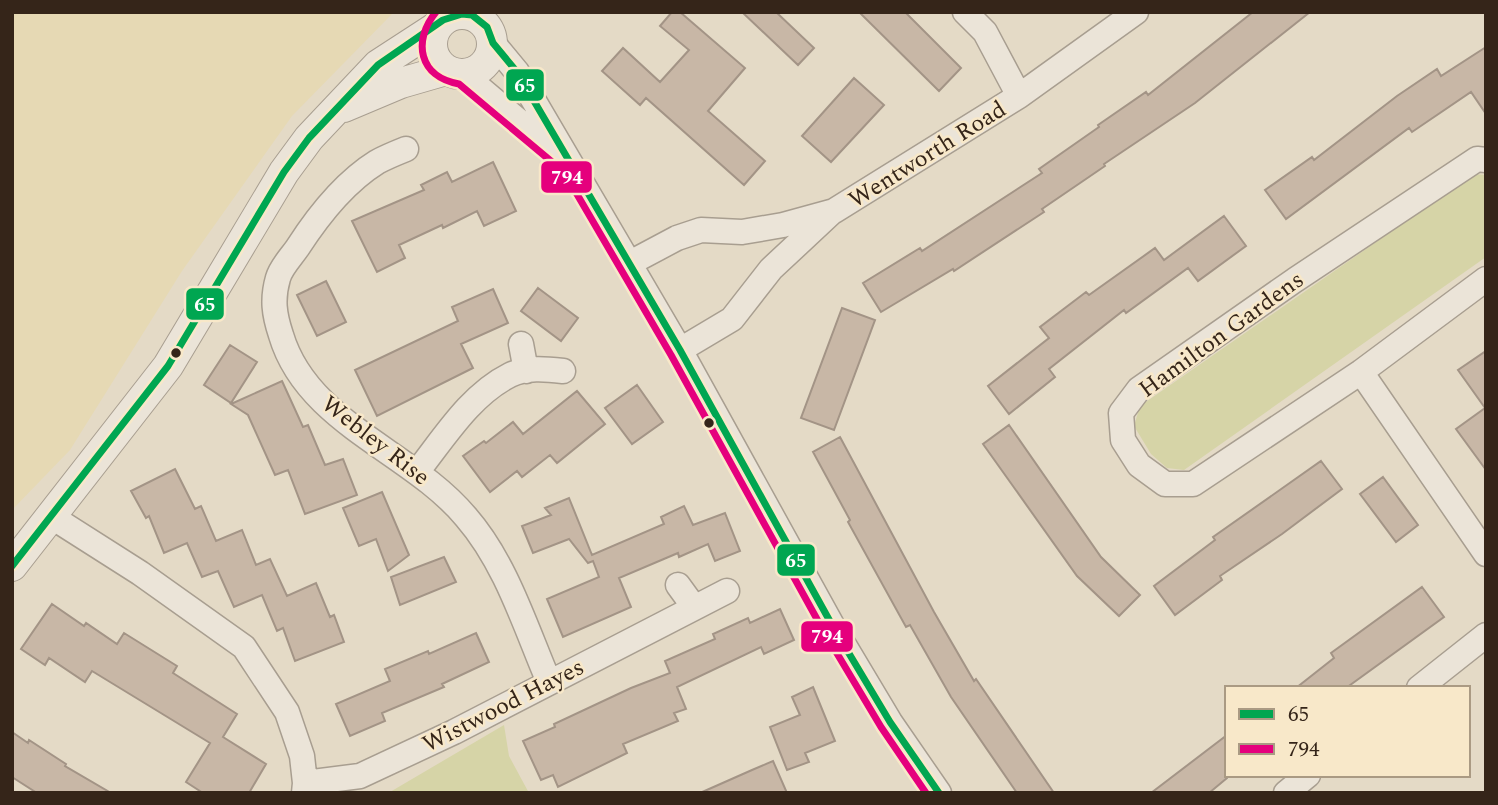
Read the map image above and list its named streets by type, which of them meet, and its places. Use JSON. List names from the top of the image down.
{
  "streets": {
    "street": [
      "Wentworth Road",
      "Hamilton Gardens",
      "Webley Rise",
      "Wistwood Hayes"
    ]
  },
  "crossings": [
    ["Webley Rise", "Wistwood Hayes"]
  ],
  "lines": ["transit line 794", "transit line 65"],
  "legend": ["65", "794"]
}
